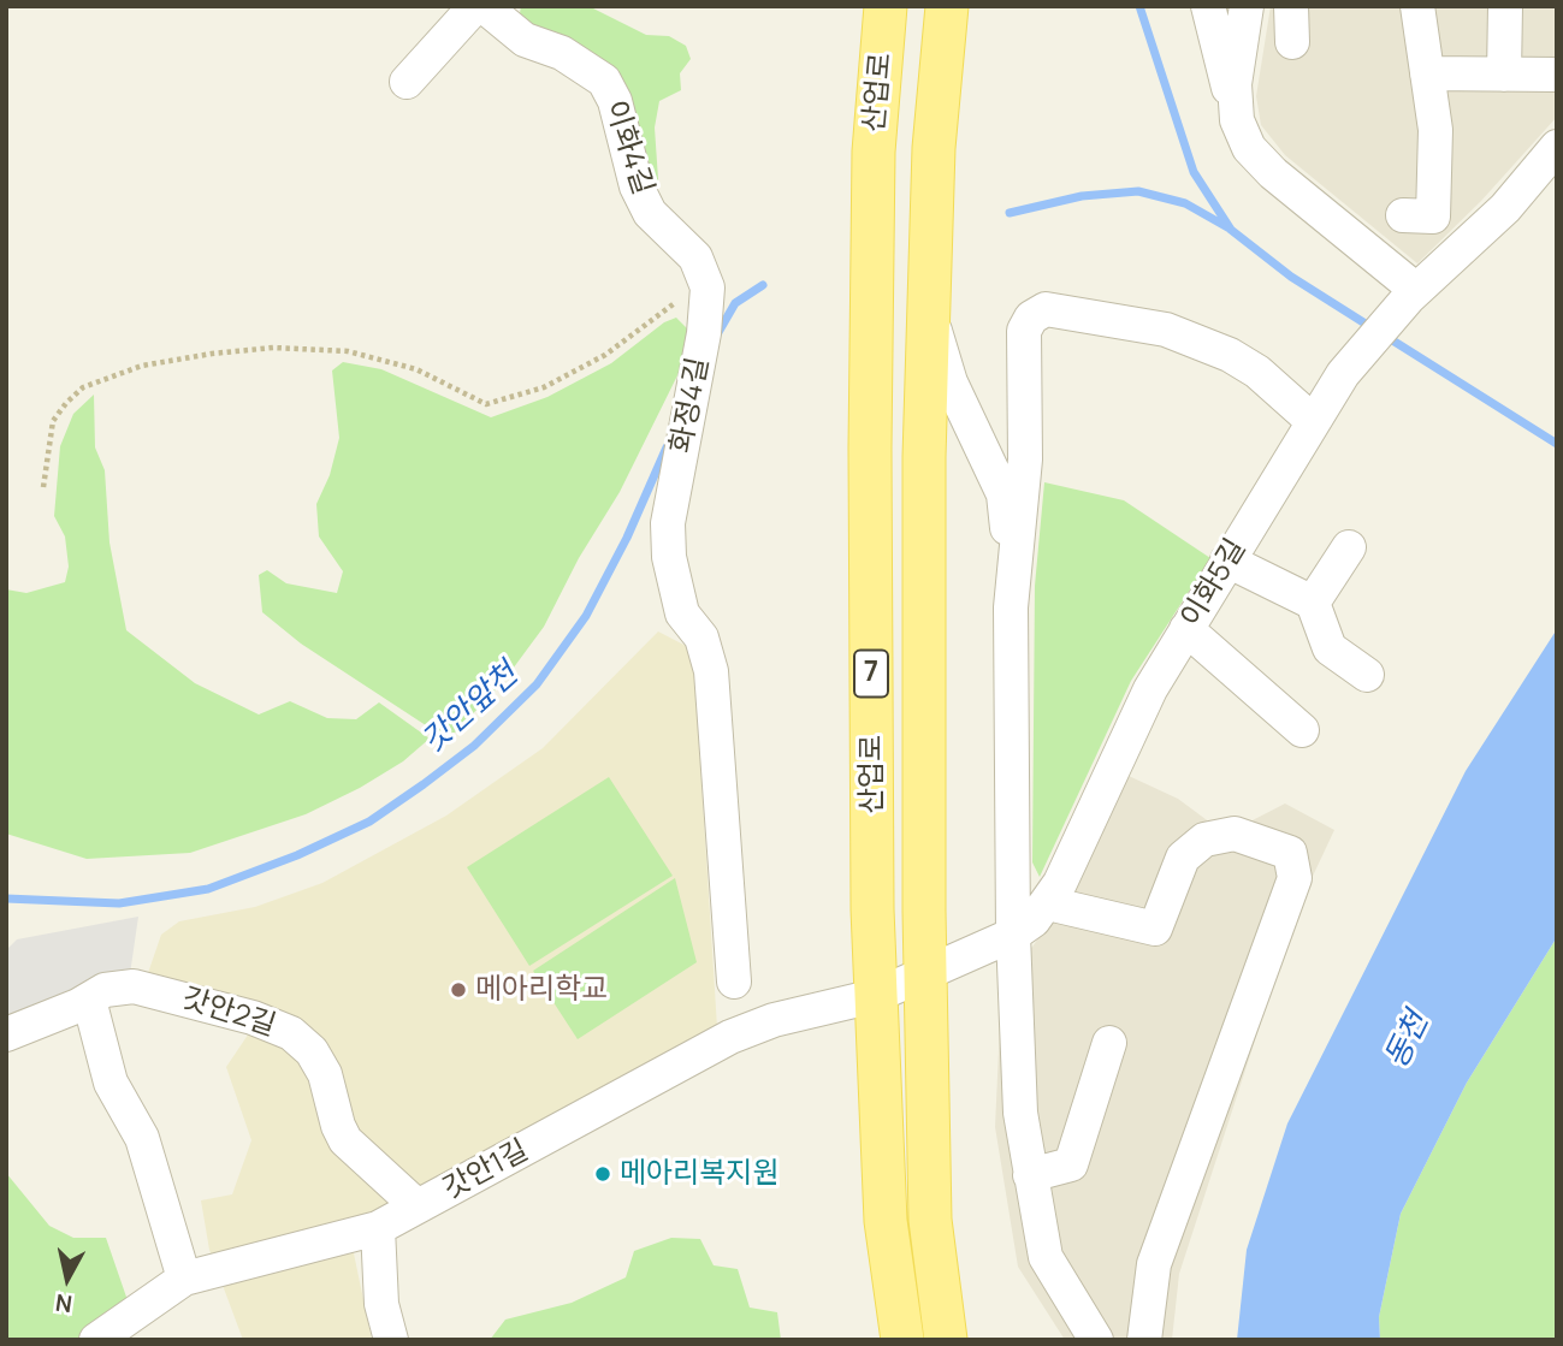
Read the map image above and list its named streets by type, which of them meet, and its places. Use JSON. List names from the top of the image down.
{
  "streets": {
    "main road": ["산업로", "7"],
    "street": [
      "이화4길",
      "화정4길",
      "이화5길",
      "갓안2길",
      "갓안1길"
    ]
  },
  "crossings": [
    ["산업로", "이화5길"],
    ["산업로", "갓안1길"],
    ["이화4길", "화정4길"],
    ["이화5길", "갓안1길"],
    ["갓안2길", "갓안1길"]
  ],
  "water": ["갓안앞천", "동천"],
  "places": ["메아리학교", "메아리복지원"],
  "north": "bottom"
}
